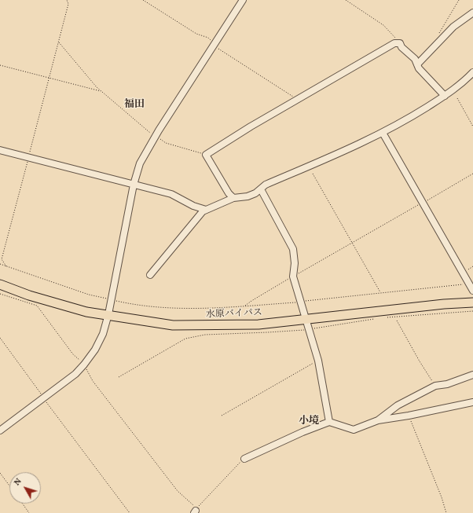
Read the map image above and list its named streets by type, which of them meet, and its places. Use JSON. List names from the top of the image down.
{
  "streets": {
    "highway": ["水原バイパス"]
  },
  "districts": ["福田", "小境"],
  "north": "top left"
}
